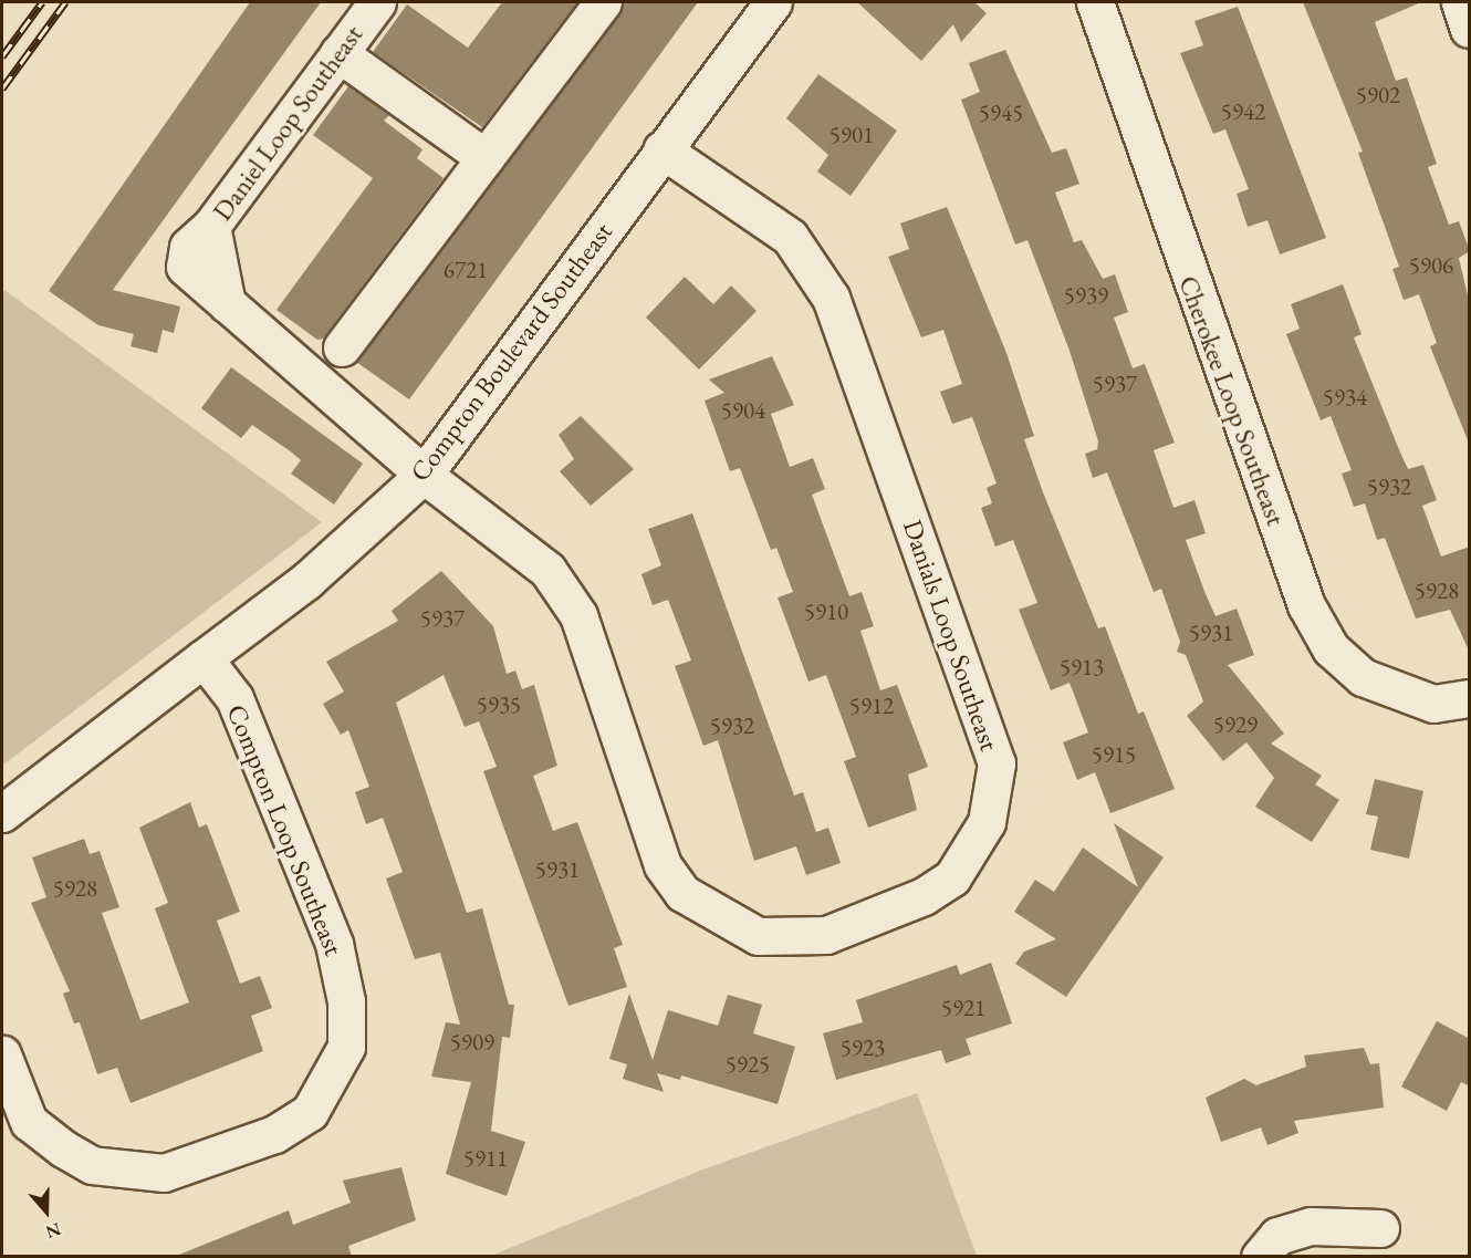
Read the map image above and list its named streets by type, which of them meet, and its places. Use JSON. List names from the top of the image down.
{
  "streets": {
    "street": [
      "Daniel Loop Southeast",
      "Compton Boulevard Southeast",
      "Cherokee Loop Southeast",
      "Danials Loop Southeast",
      "Compton Loop Southeast"
    ]
  },
  "crossings": [
    ["Daniel Loop Southeast", "Compton Boulevard Southeast"],
    ["Daniel Loop Southeast", "Danials Loop Southeast"],
    ["Compton Boulevard Southeast", "Danials Loop Southeast"],
    ["Compton Boulevard Southeast", "Compton Loop Southeast"]
  ],
  "house_numbers": [
    "5902",
    "5942",
    "5945",
    "5901",
    "5906",
    "6721",
    "5939",
    "5937",
    "5934",
    "5904",
    "5932",
    "5928",
    "5910",
    "5937",
    "5931",
    "5913",
    "5935",
    "5912",
    "5929",
    "5932",
    "5915",
    "5931",
    "5928",
    "5921",
    "5909",
    "5923",
    "5925",
    "5911"
  ],
  "north": "bottom"
}
